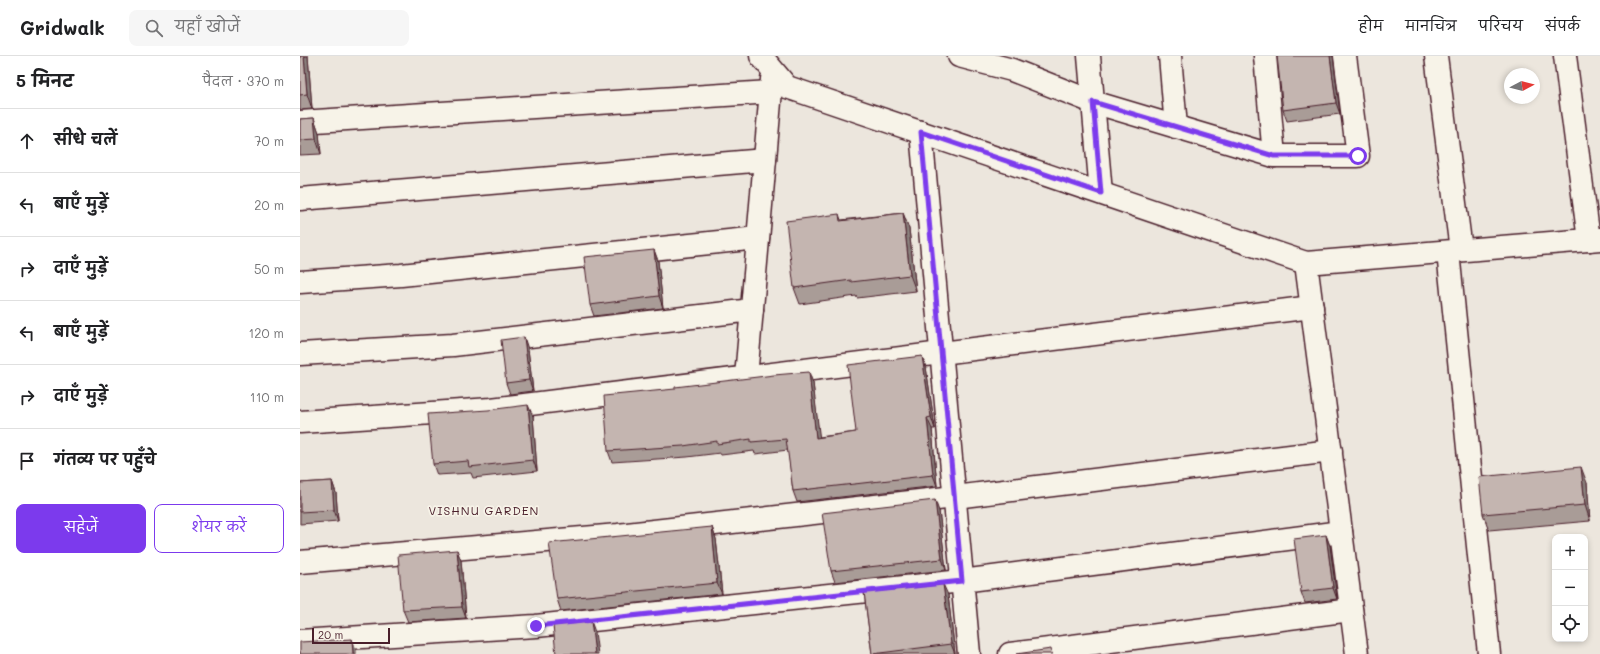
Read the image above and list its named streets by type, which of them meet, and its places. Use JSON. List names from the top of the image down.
{
  "districts": ["VISHNU GARDEN"],
  "scale_bar": "20 m",
  "north": "right",
  "page": {
    "header": "Gridwalk",
    "search": "यहाँ खोजें",
    "nav": [
      "होम",
      "मानचित्र",
      "परिचय",
      "संपर्क"
    ],
    "heading": ["5 मिनट", "पैदल · 370 m"],
    "list": [
      ["सीधे चलें", "70 m"],
      ["बाएँ मुड़ें", "20 m"],
      ["दाएँ मुड़ें", "50 m"],
      ["बाएँ मुड़ें", "120 m"],
      ["दाएँ मुड़ें", "110 m"],
      "गंतव्य पर पहुँचे"
    ],
    "buttons": ["सहेजें", "शेयर करें"],
    "map_buttons": ["+", "−"],
    "scale": "20 m"
  }
}
